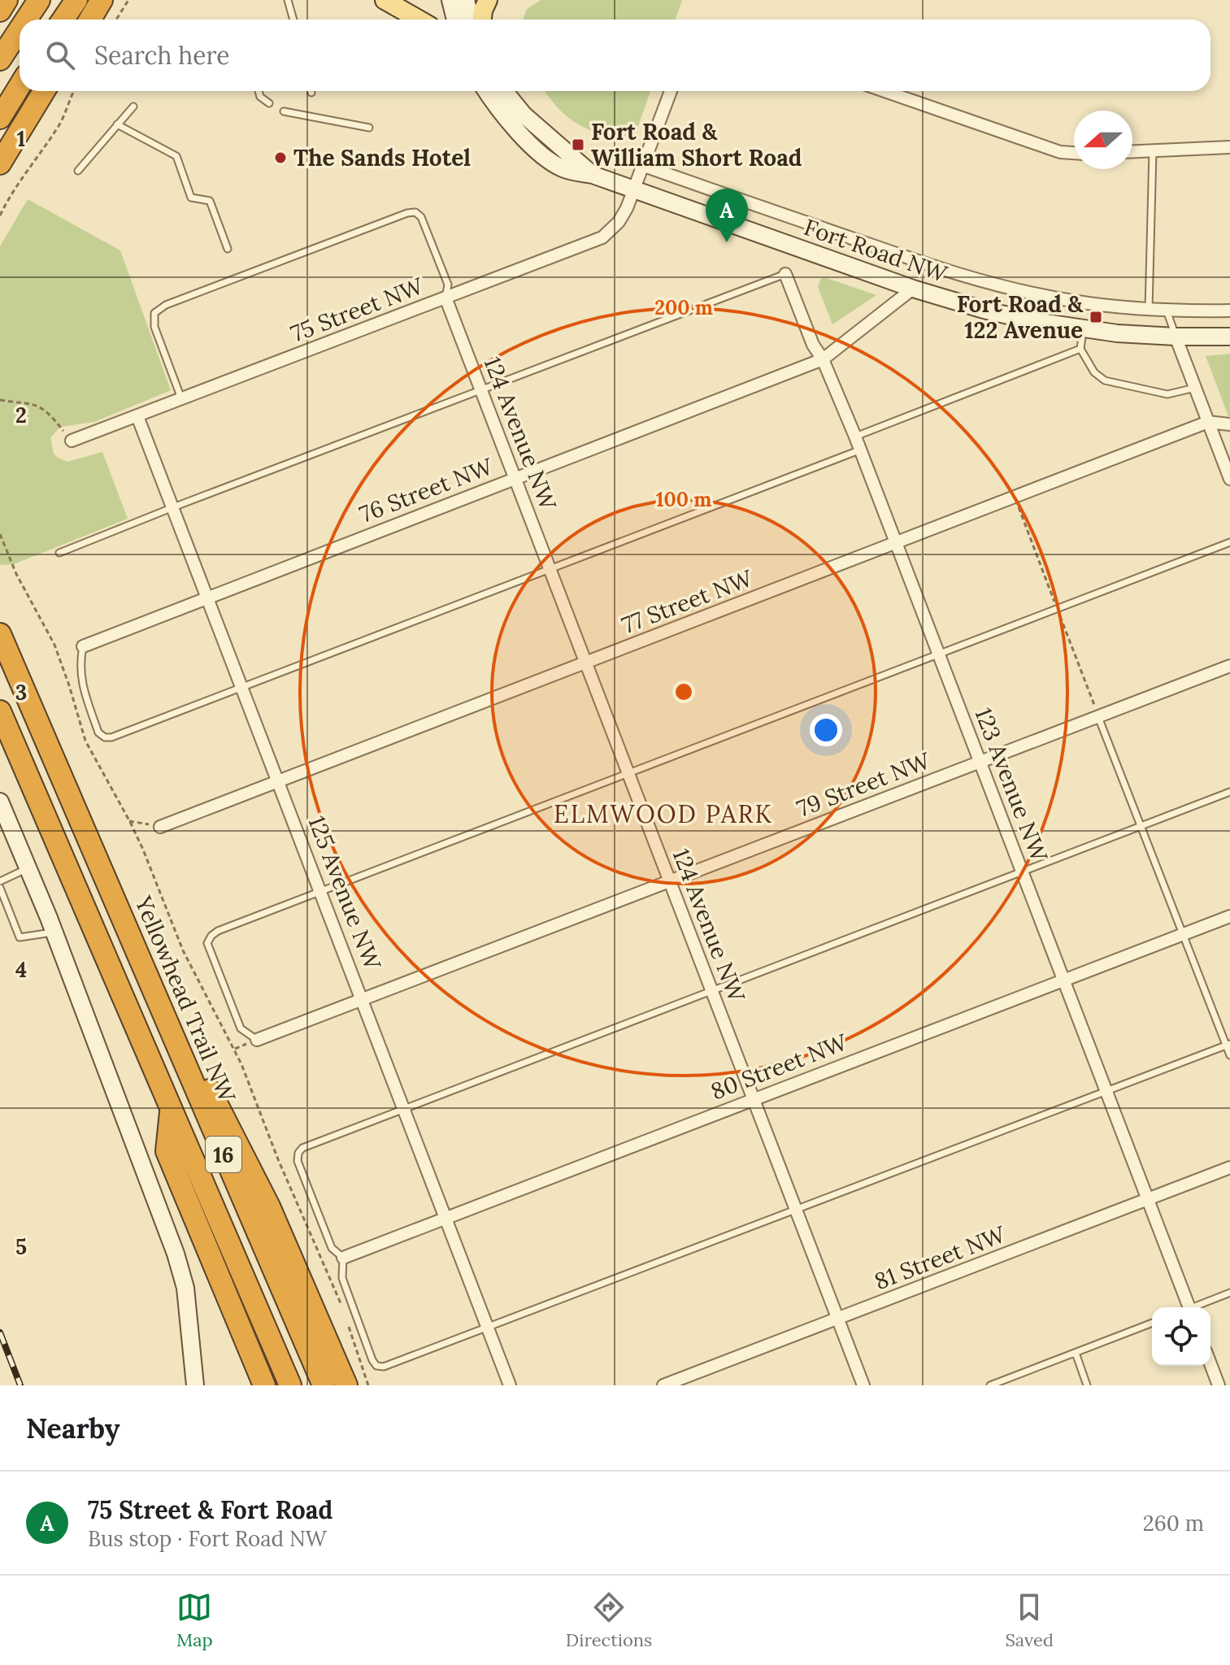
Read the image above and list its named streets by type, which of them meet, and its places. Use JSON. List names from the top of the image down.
{
  "streets": {
    "highway": ["Yellowhead Trail NW", "16"],
    "street": [
      "Fort Road NW",
      "75 Street NW",
      "124 Avenue NW",
      "76 Street NW",
      "77 Street NW",
      "79 Street NW",
      "123 Avenue NW",
      "125 Avenue NW",
      "80 Street NW",
      "81 Street NW"
    ]
  },
  "crossings": [
    ["Fort Road NW", "75 Street NW"],
    ["Fort Road NW", "76 Street NW"],
    ["75 Street NW", "124 Avenue NW"],
    ["75 Street NW", "125 Avenue NW"],
    ["124 Avenue NW", "76 Street NW"],
    ["124 Avenue NW", "77 Street NW"],
    ["124 Avenue NW", "79 Street NW"],
    ["124 Avenue NW", "80 Street NW"],
    ["124 Avenue NW", "81 Street NW"],
    ["76 Street NW", "123 Avenue NW"],
    ["76 Street NW", "125 Avenue NW"],
    ["77 Street NW", "123 Avenue NW"],
    ["77 Street NW", "125 Avenue NW"],
    ["79 Street NW", "123 Avenue NW"],
    ["79 Street NW", "125 Avenue NW"],
    ["123 Avenue NW", "80 Street NW"],
    ["123 Avenue NW", "81 Street NW"],
    ["125 Avenue NW", "80 Street NW"]
  ],
  "districts": ["ELMWOOD PARK"],
  "places": {
    "transit": ["Fort Road & William Short Road", "Fort Road & 122 Avenue"],
    "other": ["The Sands Hotel"]
  },
  "north": "left",
  "page": {
    "search": "Search here",
    "pins": "A",
    "heading": "Nearby",
    "list": [
      {
        "mark": "A",
        "name": "75 Street & Fort Road",
        "note": "Bus stop · Fort Road NW",
        "value": "260 m"
      }
    ],
    "nav": ["Map", "Directions", "Saved"]
  },
  "grid": {
    "rows": [
      "1",
      "2",
      "3",
      "4",
      "5"
    ]
  },
  "rings": ["200 m", "100 m"]
}
